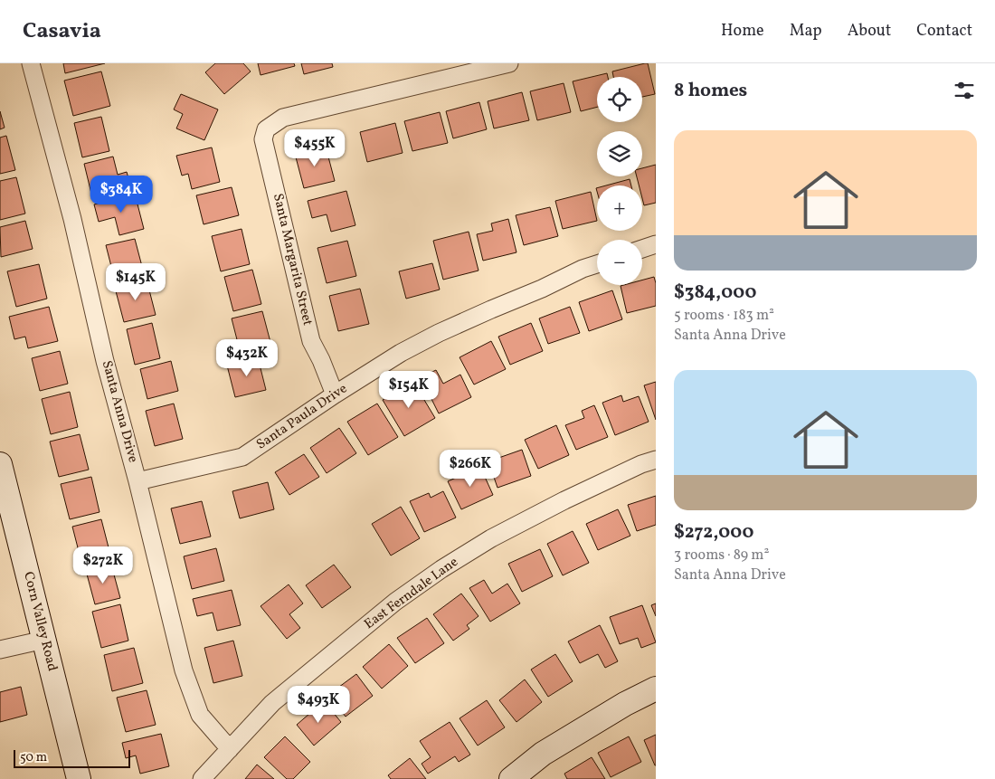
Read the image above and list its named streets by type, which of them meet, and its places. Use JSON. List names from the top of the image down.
{
  "streets": {
    "main road": ["Corn Valley Road"],
    "street": [
      "Santa Margarita Street",
      "Santa Anna Drive",
      "Santa Paula Drive",
      "East Ferndale Lane"
    ]
  },
  "crossings": [
    ["Santa Margarita Street", "Santa Paula Drive"],
    ["Santa Anna Drive", "Santa Paula Drive"],
    ["Santa Anna Drive", "East Ferndale Lane"]
  ],
  "scale_bar": "50 m",
  "page": {
    "header": "Casavia",
    "nav": [
      "Home",
      "Map",
      "About",
      "Contact"
    ],
    "heading": "8 homes",
    "map_buttons": ["+", "−"],
    "list": [
      {
        "name": "$384,000",
        "note": "5 rooms · 183 m² · Santa Anna Drive"
      },
      {
        "name": "$272,000",
        "note": "3 rooms · 89 m² · Santa Anna Drive"
      }
    ],
    "price": [
      "$455K",
      "$384K",
      "$145K",
      "$432K",
      "$154K",
      "$266K",
      "$272K",
      "$493K"
    ],
    "scale": "50 m"
  }
}
